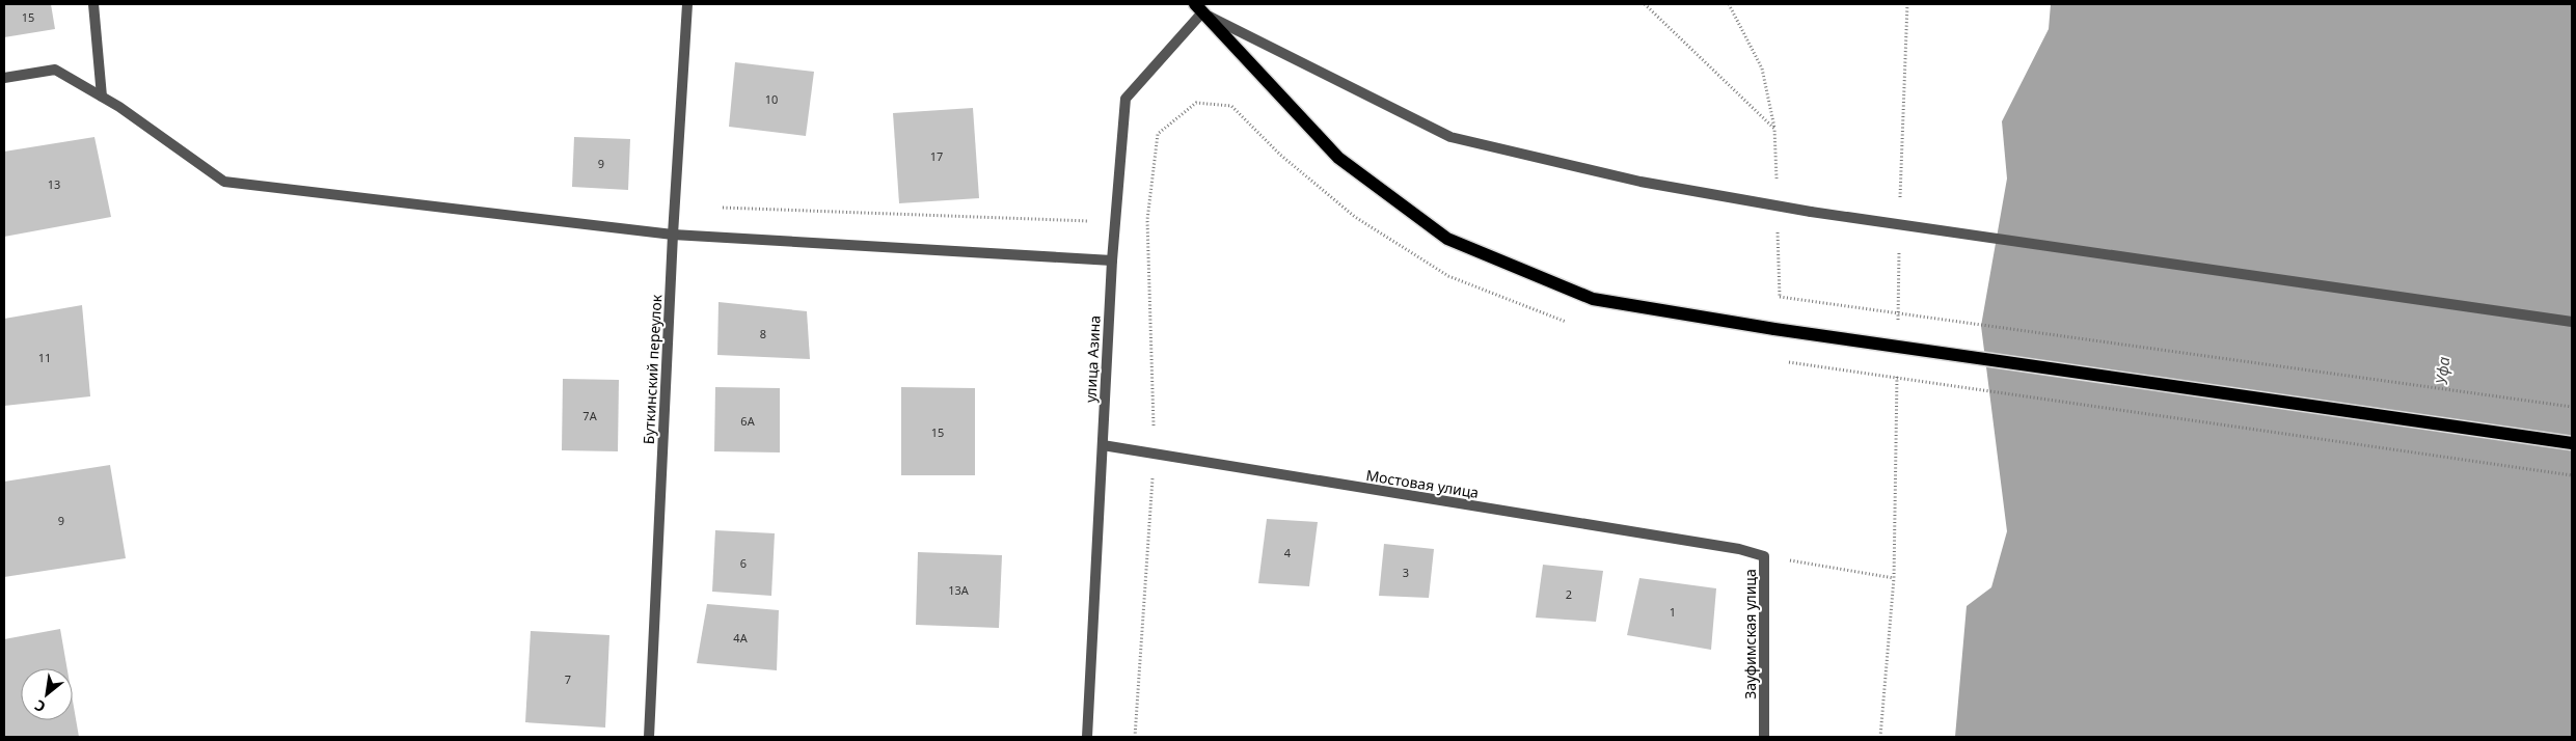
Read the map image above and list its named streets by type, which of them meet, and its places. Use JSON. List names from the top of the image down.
{
  "streets": {
    "street": [
      "улица Азина",
      "Буткинский переулок",
      "Мостовая улица",
      "Зауфимская улица"
    ]
  },
  "crossings": [
    ["улица Азина", "Мостовая улица"],
    ["Мостовая улица", "Зауфимская улица"]
  ],
  "water": ["Уфа"],
  "house_numbers": [
    "15",
    "10",
    "17",
    "9",
    "13",
    "8",
    "11",
    "7А",
    "6А",
    "15",
    "9",
    "4",
    "6",
    "3",
    "13А",
    "2",
    "1",
    "4А",
    "7"
  ],
  "north": "bottom left"
}
